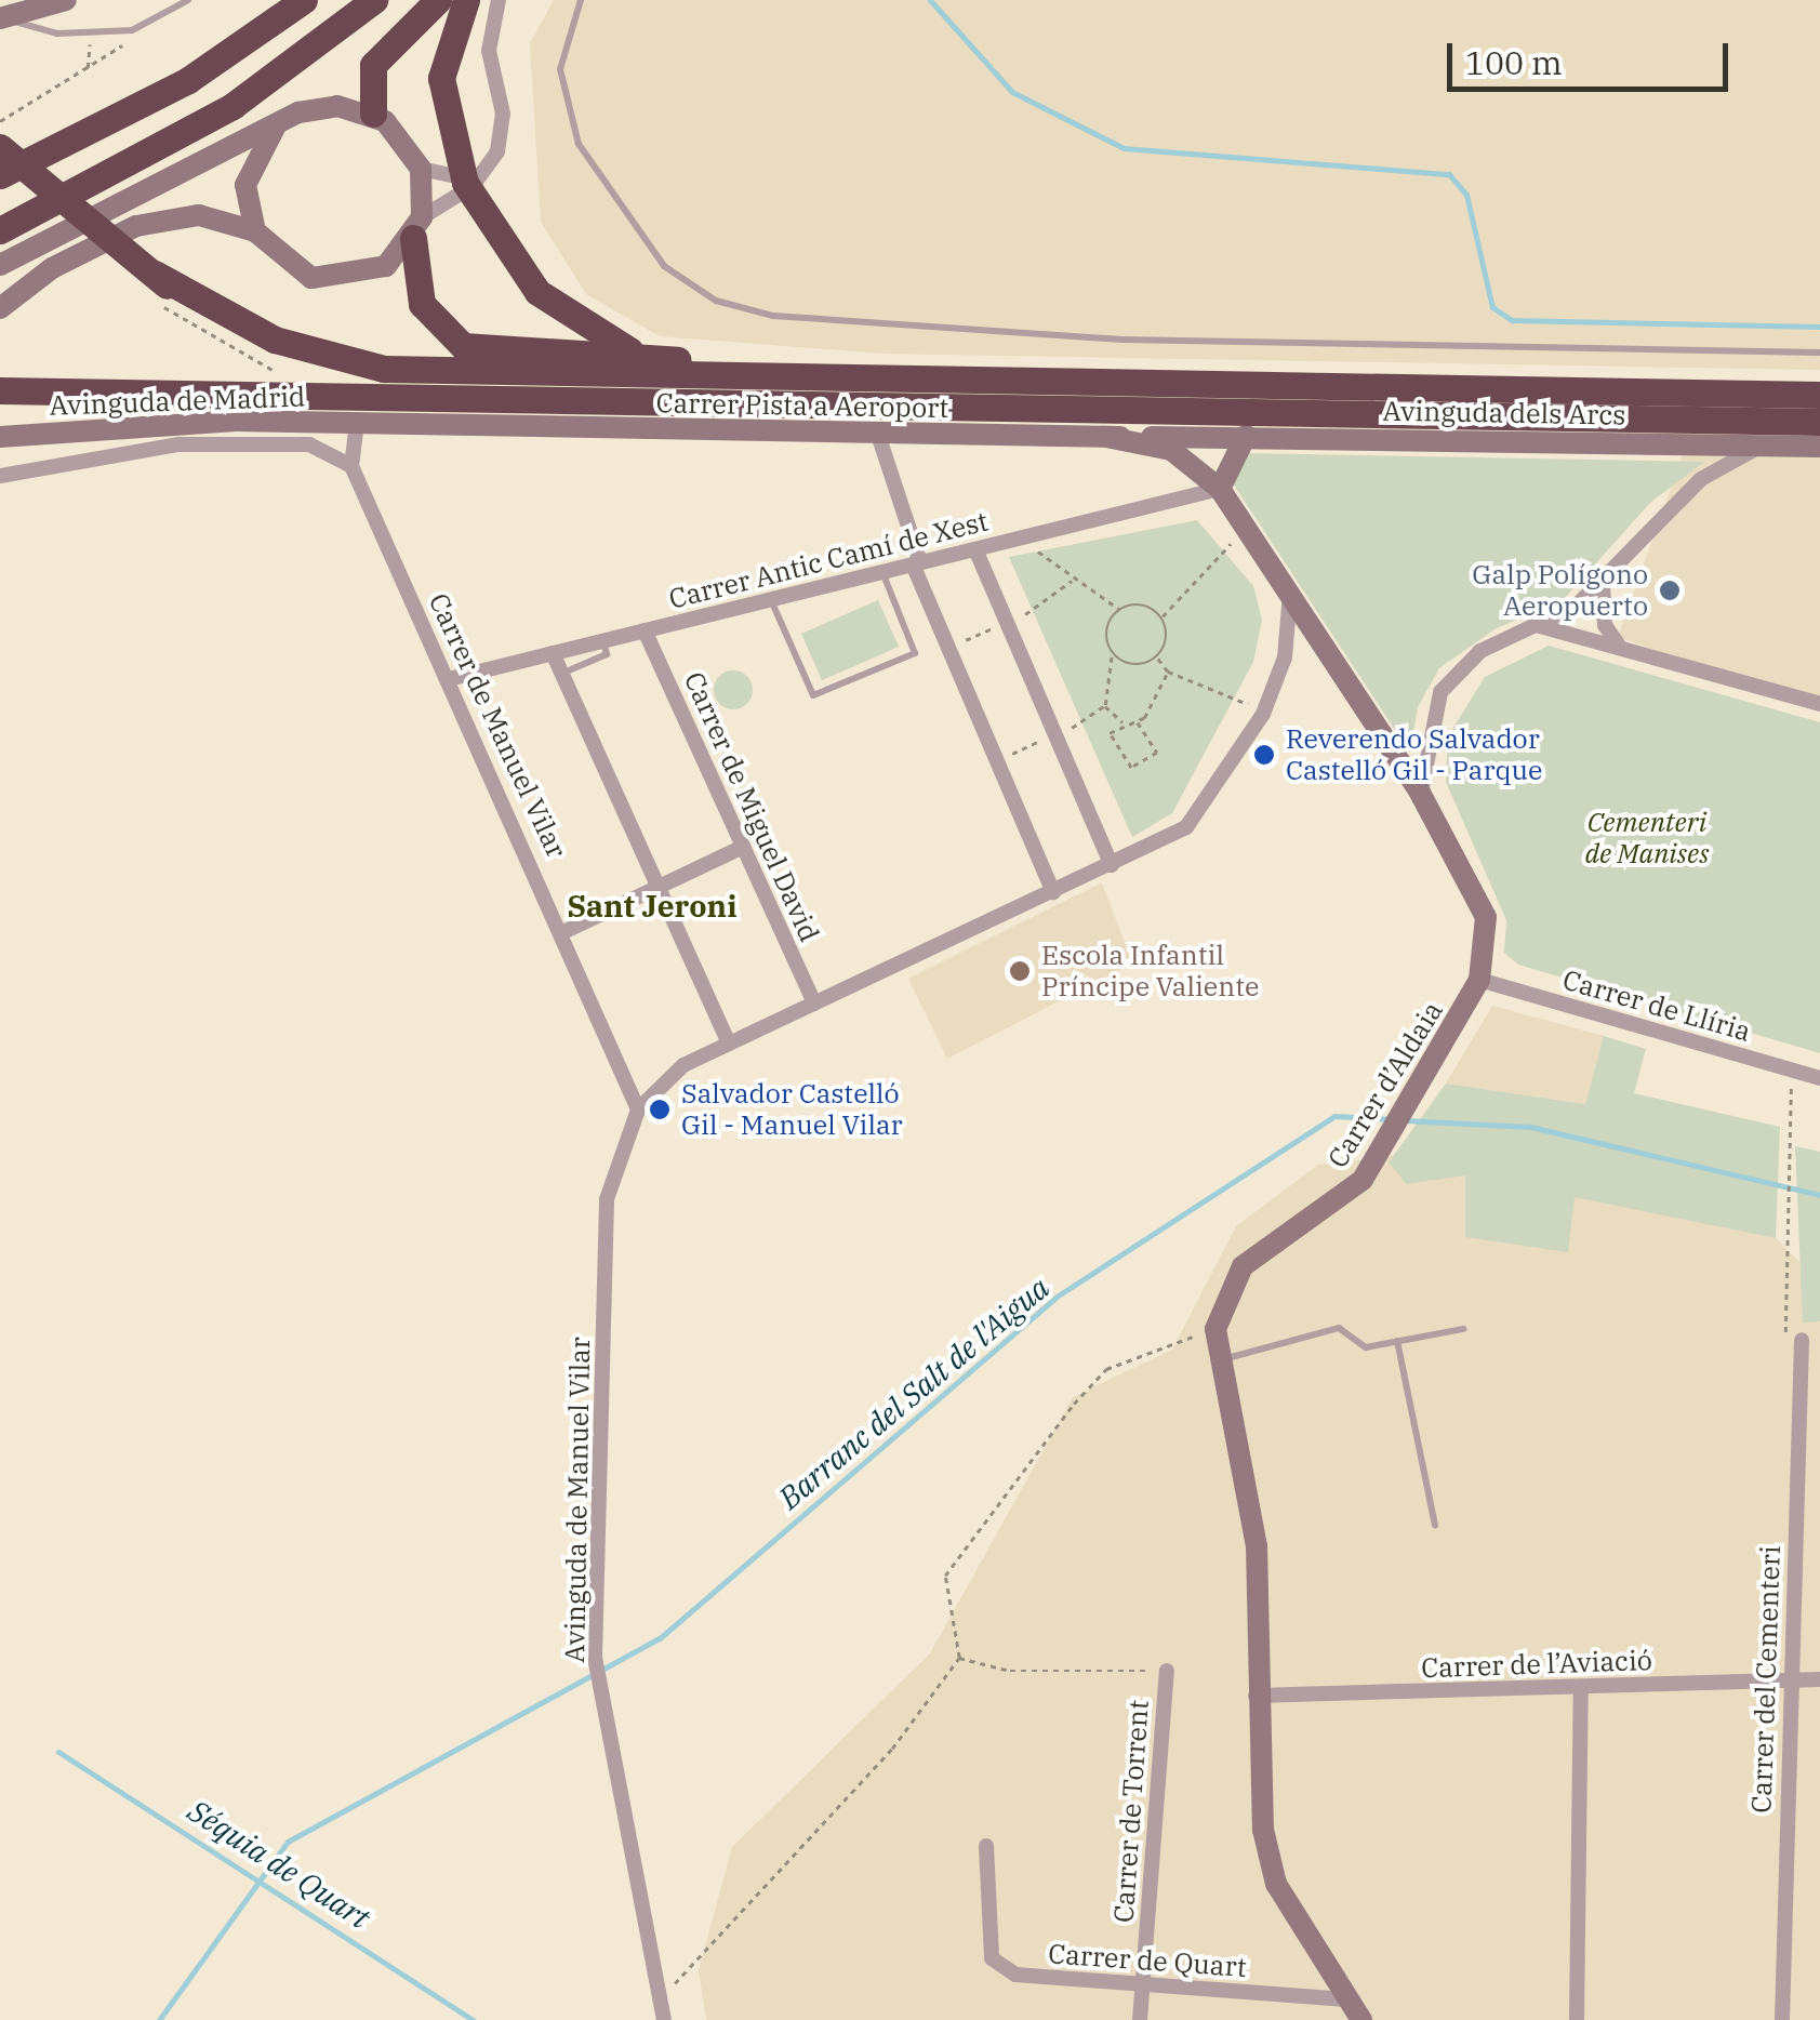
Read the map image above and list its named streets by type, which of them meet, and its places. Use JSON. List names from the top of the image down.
{
  "streets": {
    "street": [
      "Avinguda de Madrid",
      "Carrer Pista a Aeroport",
      "Avinguda dels Arcs",
      "Carrer Antic Camí de Xest",
      "Carrer de Manuel Vilar",
      "Carrer de Miguel David",
      "Carrer de Llíria",
      "Carrer d’Aldaia",
      "Avinguda de Manuel Vilar",
      "Carrer de l’Aviació",
      "Carrer del Cementeri",
      "Carrer de Torrent",
      "Carrer de Quart"
    ]
  },
  "crossings": [
    ["Avinguda de Madrid", "Carrer Pista a Aeroport"],
    ["Avinguda de Madrid", "Carrer de Manuel Vilar"],
    ["Carrer Pista a Aeroport", "Avinguda dels Arcs"],
    ["Carrer Pista a Aeroport", "Carrer d’Aldaia"],
    ["Avinguda dels Arcs", "Carrer d’Aldaia"],
    ["Carrer Antic Camí de Xest", "Carrer de Manuel Vilar"],
    ["Carrer Antic Camí de Xest", "Carrer de Miguel David"],
    ["Carrer Antic Camí de Xest", "Carrer d’Aldaia"],
    ["Carrer de Manuel Vilar", "Avinguda de Manuel Vilar"],
    ["Carrer de Llíria", "Carrer d’Aldaia"],
    ["Carrer d’Aldaia", "Carrer de l’Aviació"],
    ["Carrer d’Aldaia", "Carrer de Quart"],
    ["Carrer de l’Aviació", "Carrer del Cementeri"],
    ["Carrer de Torrent", "Carrer de Quart"]
  ],
  "districts": ["Sant Jeroni"],
  "water": ["Barranc del Salt de l'Aigua", "Séquia de Quart"],
  "parks": ["Cementeri de Manises"],
  "places": [
    "Galp Polígono Aeropuerto",
    "Reverendo Salvador Castelló Gil - Parque",
    "Escola Infantil Príncipe Valiente",
    "Salvador Castelló Gil - Manuel Vilar"
  ],
  "scale_bar": "100 m"
}
